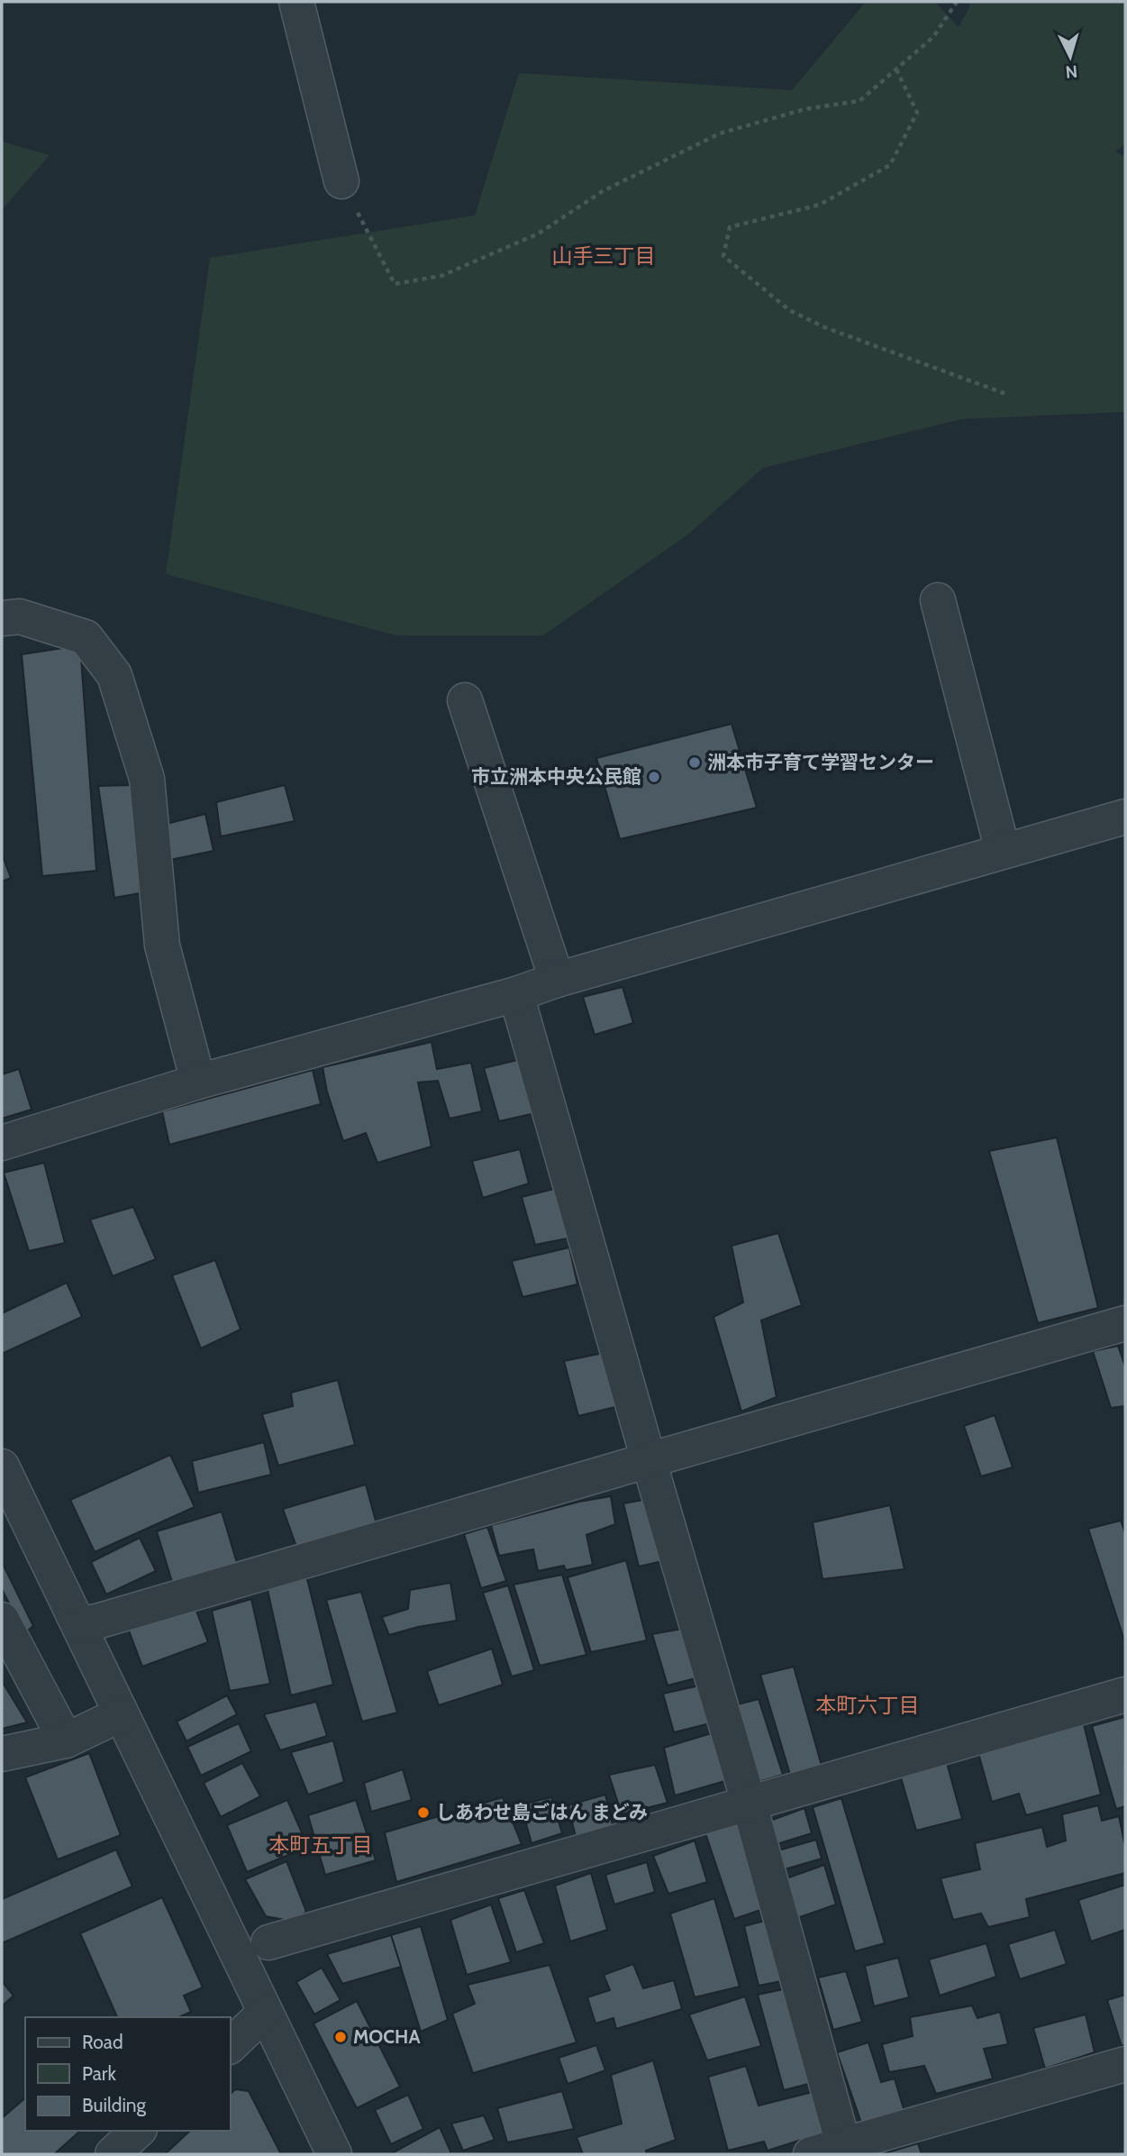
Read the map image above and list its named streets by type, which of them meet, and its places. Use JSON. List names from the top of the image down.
{
  "districts": ["山手三丁目", "本町六丁目", "本町五丁目"],
  "places": [
    "洲本市子育て学習センター",
    "市立洲本中央公民館",
    "しあわせ島ごはん まどみ",
    "MOCHA"
  ],
  "legend": ["Road", "Park", "Building"],
  "north": "bottom"
}
